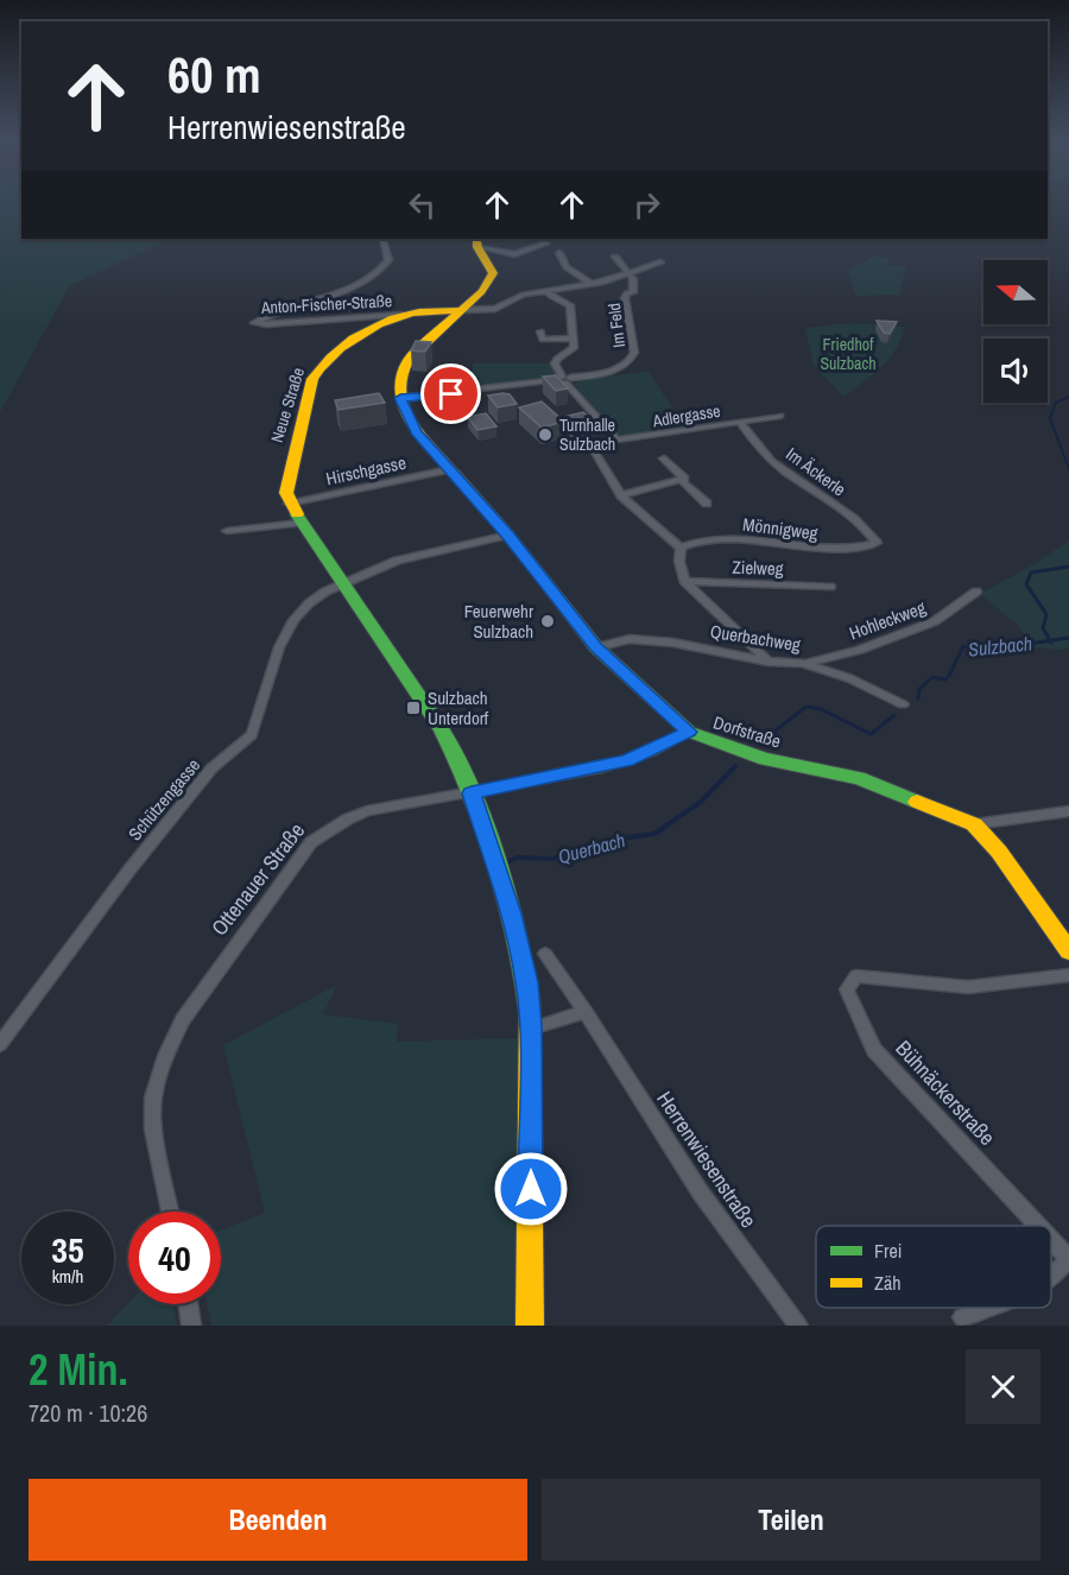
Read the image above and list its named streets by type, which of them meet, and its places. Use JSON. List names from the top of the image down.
{
  "streets": {
    "street": [
      "Anton-Fischer-Straße",
      "Im Feld",
      "Neue Straße",
      "Adlergasse",
      "Hirschgasse",
      "Im Äckerle",
      "Mönnigweg",
      "Zielweg",
      "Hohleckweg",
      "Querbachweg",
      "Dorfstraße",
      "Schützengasse",
      "Ottenauer Straße",
      "Bühnäckerstraße",
      "Herrenwiesenstraße"
    ]
  },
  "crossings": [
    ["Anton-Fischer-Straße", "Neue Straße"],
    ["Neue Straße", "Hirschgasse"],
    ["Adlergasse", "Im Äckerle"],
    ["Hirschgasse", "Dorfstraße"],
    ["Im Äckerle", "Mönnigweg"],
    ["Hohleckweg", "Querbachweg"],
    ["Querbachweg", "Dorfstraße"],
    ["Dorfstraße", "Schützengasse"],
    ["Dorfstraße", "Ottenauer Straße"]
  ],
  "water": ["Sulzbach", "Querbach"],
  "parks": ["Friedhof Sulzbach"],
  "places": {
    "other": ["Turnhalle Sulzbach", "Feuerwehr Sulzbach"],
    "transit": ["Sulzbach Unterdorf"]
  },
  "legend": ["Frei", "Zäh"],
  "north": "left",
  "page": {
    "turn": ["60 m", "Herrenwiesenstraße"],
    "speed": "35 km/h",
    "limit": "40",
    "heading": ["2 Min.", "720 m · 10:26"],
    "buttons": ["Beenden", "Teilen"]
  }
}
